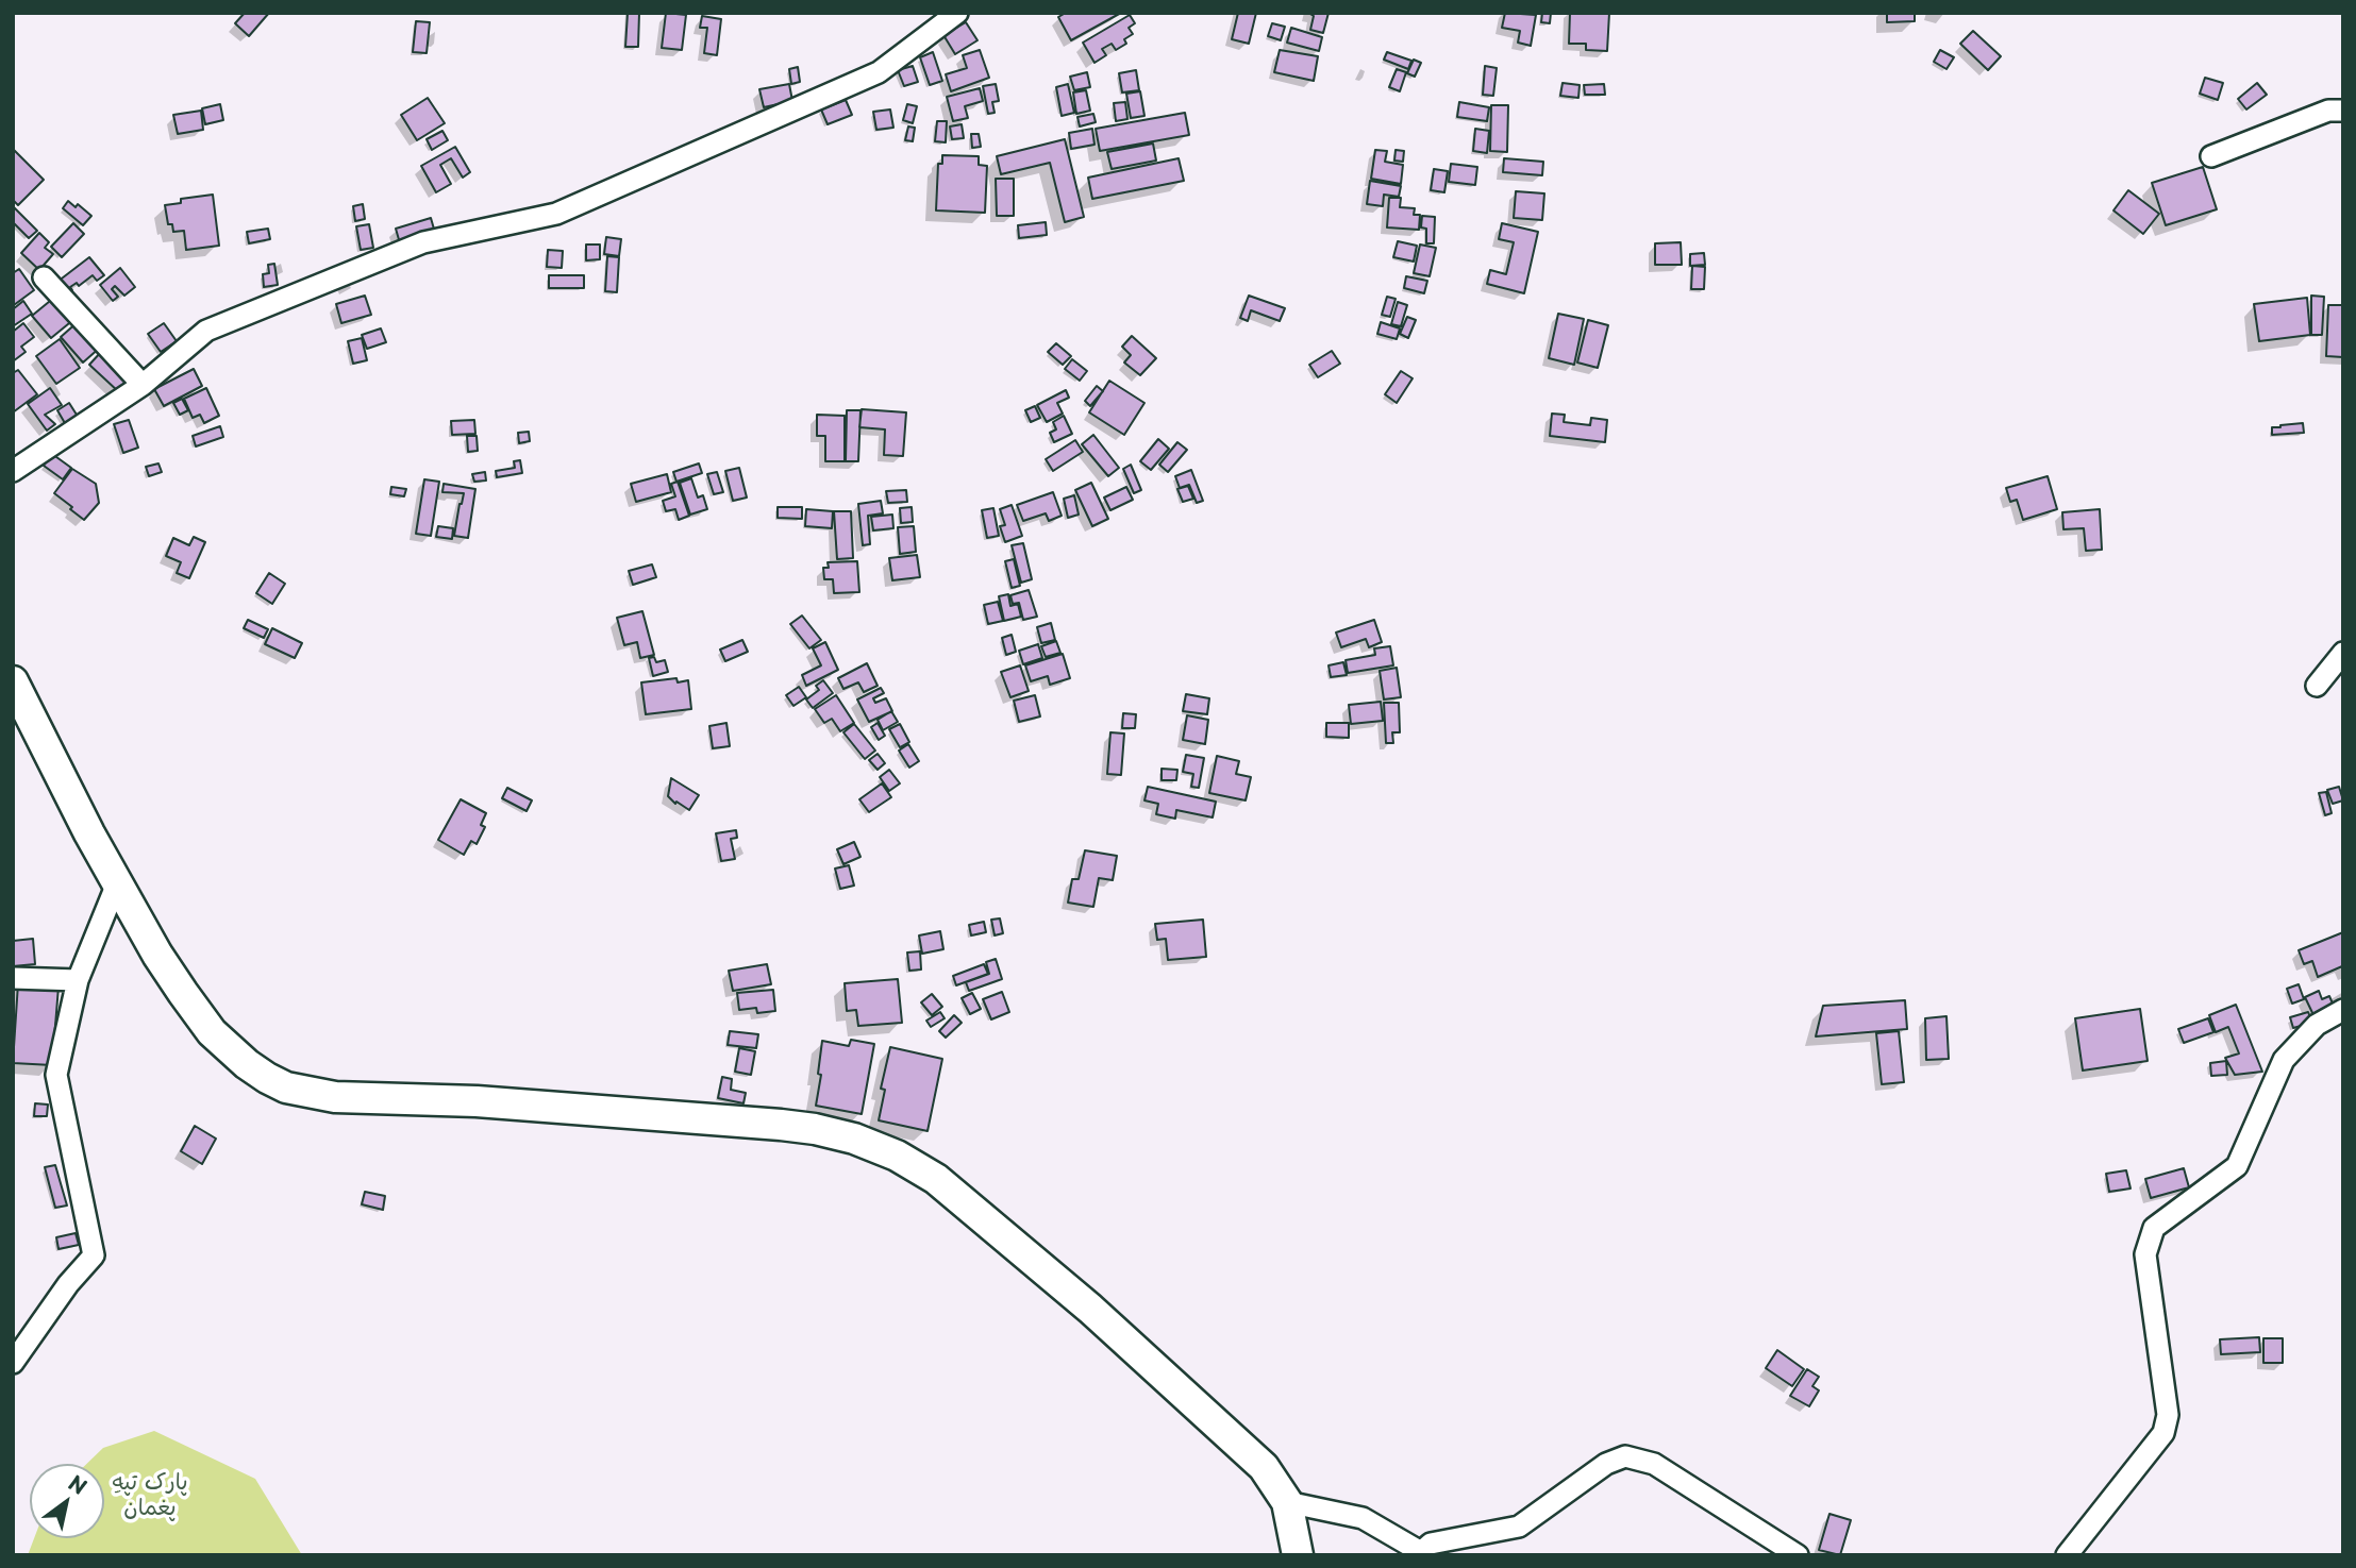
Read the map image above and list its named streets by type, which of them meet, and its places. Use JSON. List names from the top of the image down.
{
  "parks": ["پارک تپهِ پغمان"],
  "north": "top right"
}
